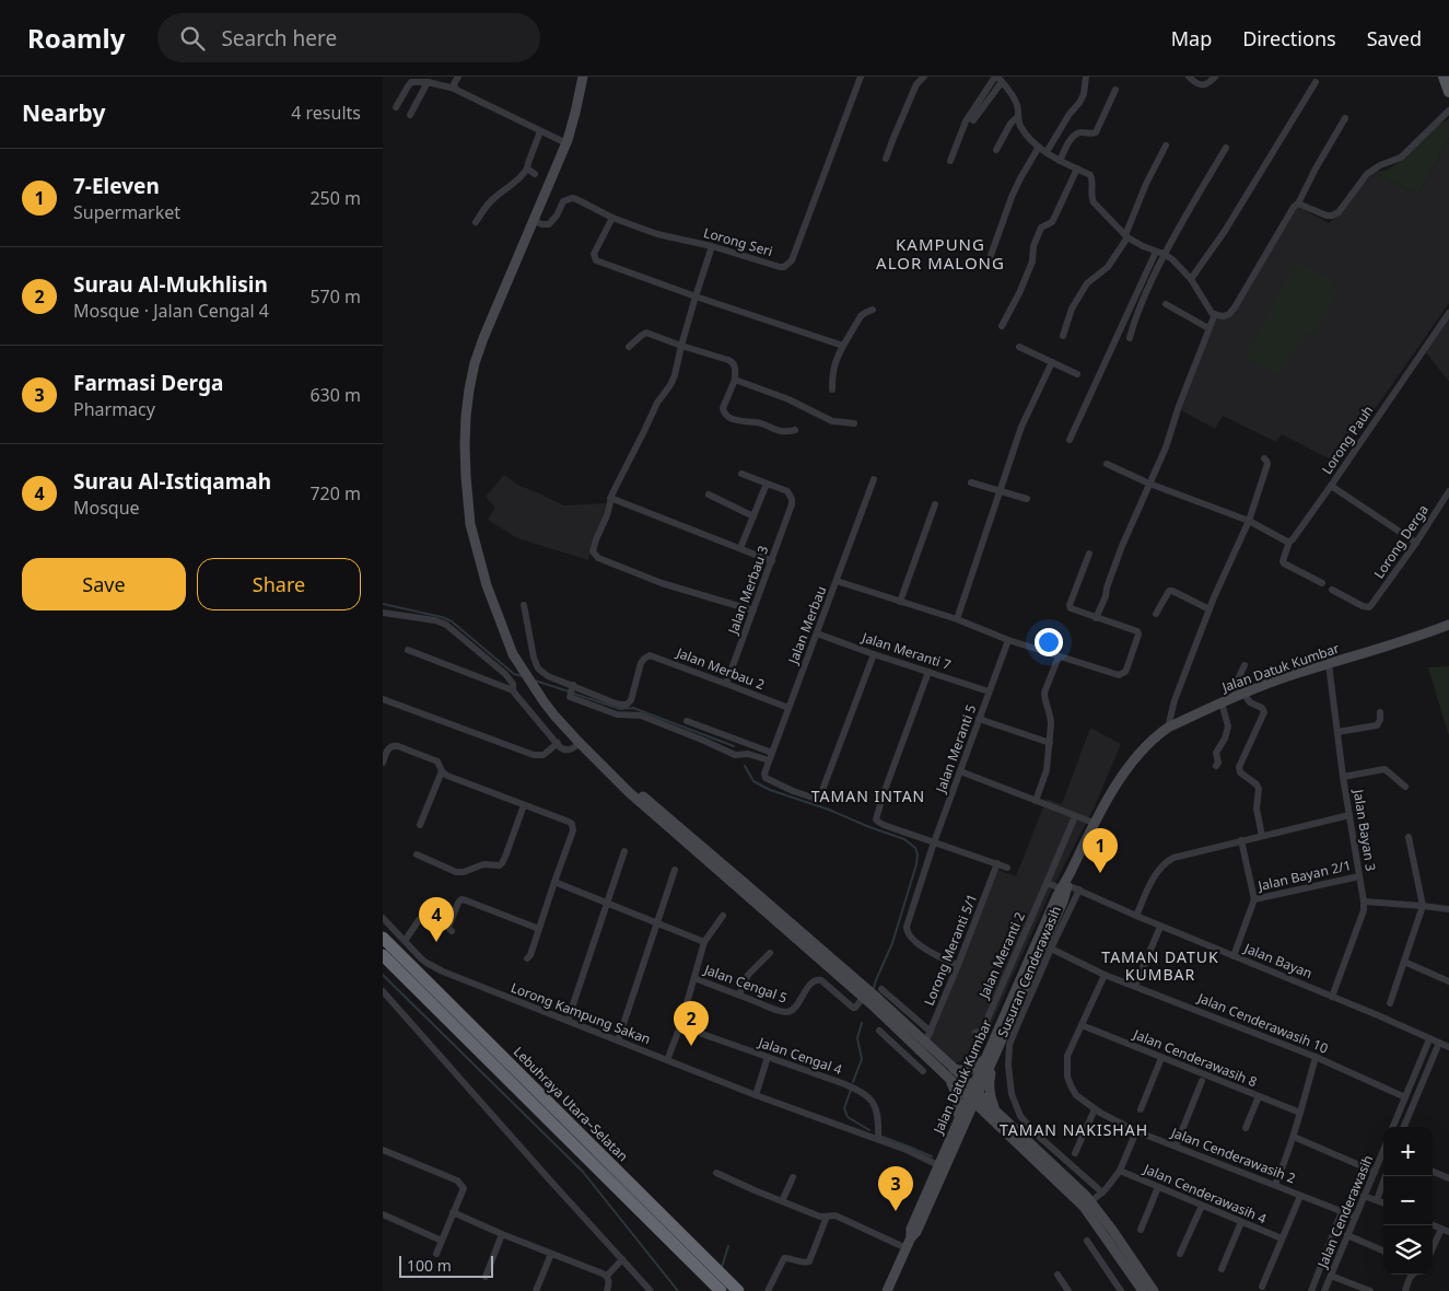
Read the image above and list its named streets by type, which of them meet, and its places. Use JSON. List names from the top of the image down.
{
  "streets": {
    "highway": ["Lebuhraya Utara–Selatan"],
    "main road": ["Jalan Datuk Kumbar"],
    "street": [
      "Lorong Seri",
      "Lorong Pauh",
      "Lorong Derga",
      "Jalan Merbau 3",
      "Jalan Merbau",
      "Jalan Meranti 7",
      "Jalan Merbau 2",
      "Jalan Meranti 5",
      "Jalan Bayan 3",
      "Jalan Bayan 2/1",
      "Lorong Meranti 5/1",
      "Jalan Meranti 2",
      "Jalan Bayan",
      "Susuran Cenderawasih",
      "Jalan Cengal 5",
      "Lorong Kampung Sakan",
      "Jalan Cenderawasih 10",
      "Jalan Cengal 4",
      "Jalan Cenderawasih 8",
      "Jalan Cenderawasih 2",
      "Jalan Cenderawasih 4",
      "Jalan Cenderawasih"
    ]
  },
  "crossings": [
    ["Jalan Merbau 3", "Jalan Merbau 2"],
    ["Jalan Merbau", "Jalan Meranti 7"],
    ["Jalan Merbau", "Jalan Merbau 2"],
    ["Jalan Meranti 7", "Jalan Meranti 5"],
    ["Jalan Datuk Kumbar", "Jalan Bayan 3"],
    ["Jalan Datuk Kumbar", "Jalan Bayan"],
    ["Jalan Datuk Kumbar", "Lorong Kampung Sakan"],
    ["Jalan Meranti 5", "Lorong Meranti 5/1"],
    ["Jalan Bayan 3", "Jalan Bayan 2/1"],
    ["Jalan Bayan 3", "Jalan Bayan"],
    ["Jalan Meranti 2", "Jalan Bayan"],
    ["Jalan Bayan", "Susuran Cenderawasih"],
    ["Susuran Cenderawasih", "Jalan Cenderawasih 10"],
    ["Lorong Kampung Sakan", "Jalan Cengal 4"],
    ["Jalan Cenderawasih 10", "Jalan Cenderawasih 2"],
    ["Jalan Cenderawasih 8", "Jalan Cenderawasih 2"],
    ["Jalan Cenderawasih 2", "Jalan Cenderawasih"]
  ],
  "districts": [
    "KAMPUNG ALOR MALONG",
    "TAMAN INTAN",
    "TAMAN DATUK KUMBAR",
    "TAMAN NAKISHAH"
  ],
  "scale_bar": "100 m",
  "page": {
    "header": "Roamly",
    "search": "Search here",
    "nav": ["Map", "Directions", "Saved"],
    "heading": ["Nearby", "4 results"],
    "list": [
      {
        "mark": "1",
        "name": "7-Eleven",
        "note": "Supermarket",
        "value": "250 m"
      },
      {
        "mark": "2",
        "name": "Surau Al-Mukhlisin",
        "note": "Mosque · Jalan Cengal 4",
        "value": "570 m"
      },
      {
        "mark": "3",
        "name": "Farmasi Derga",
        "note": "Pharmacy",
        "value": "630 m"
      },
      {
        "mark": "4",
        "name": "Surau Al-Istiqamah",
        "note": "Mosque",
        "value": "720 m"
      }
    ],
    "buttons": ["Save", "Share"],
    "pins": [
      "1",
      "4",
      "2",
      "3"
    ],
    "map_buttons": ["+", "−"],
    "scale": "100 m"
  }
}
